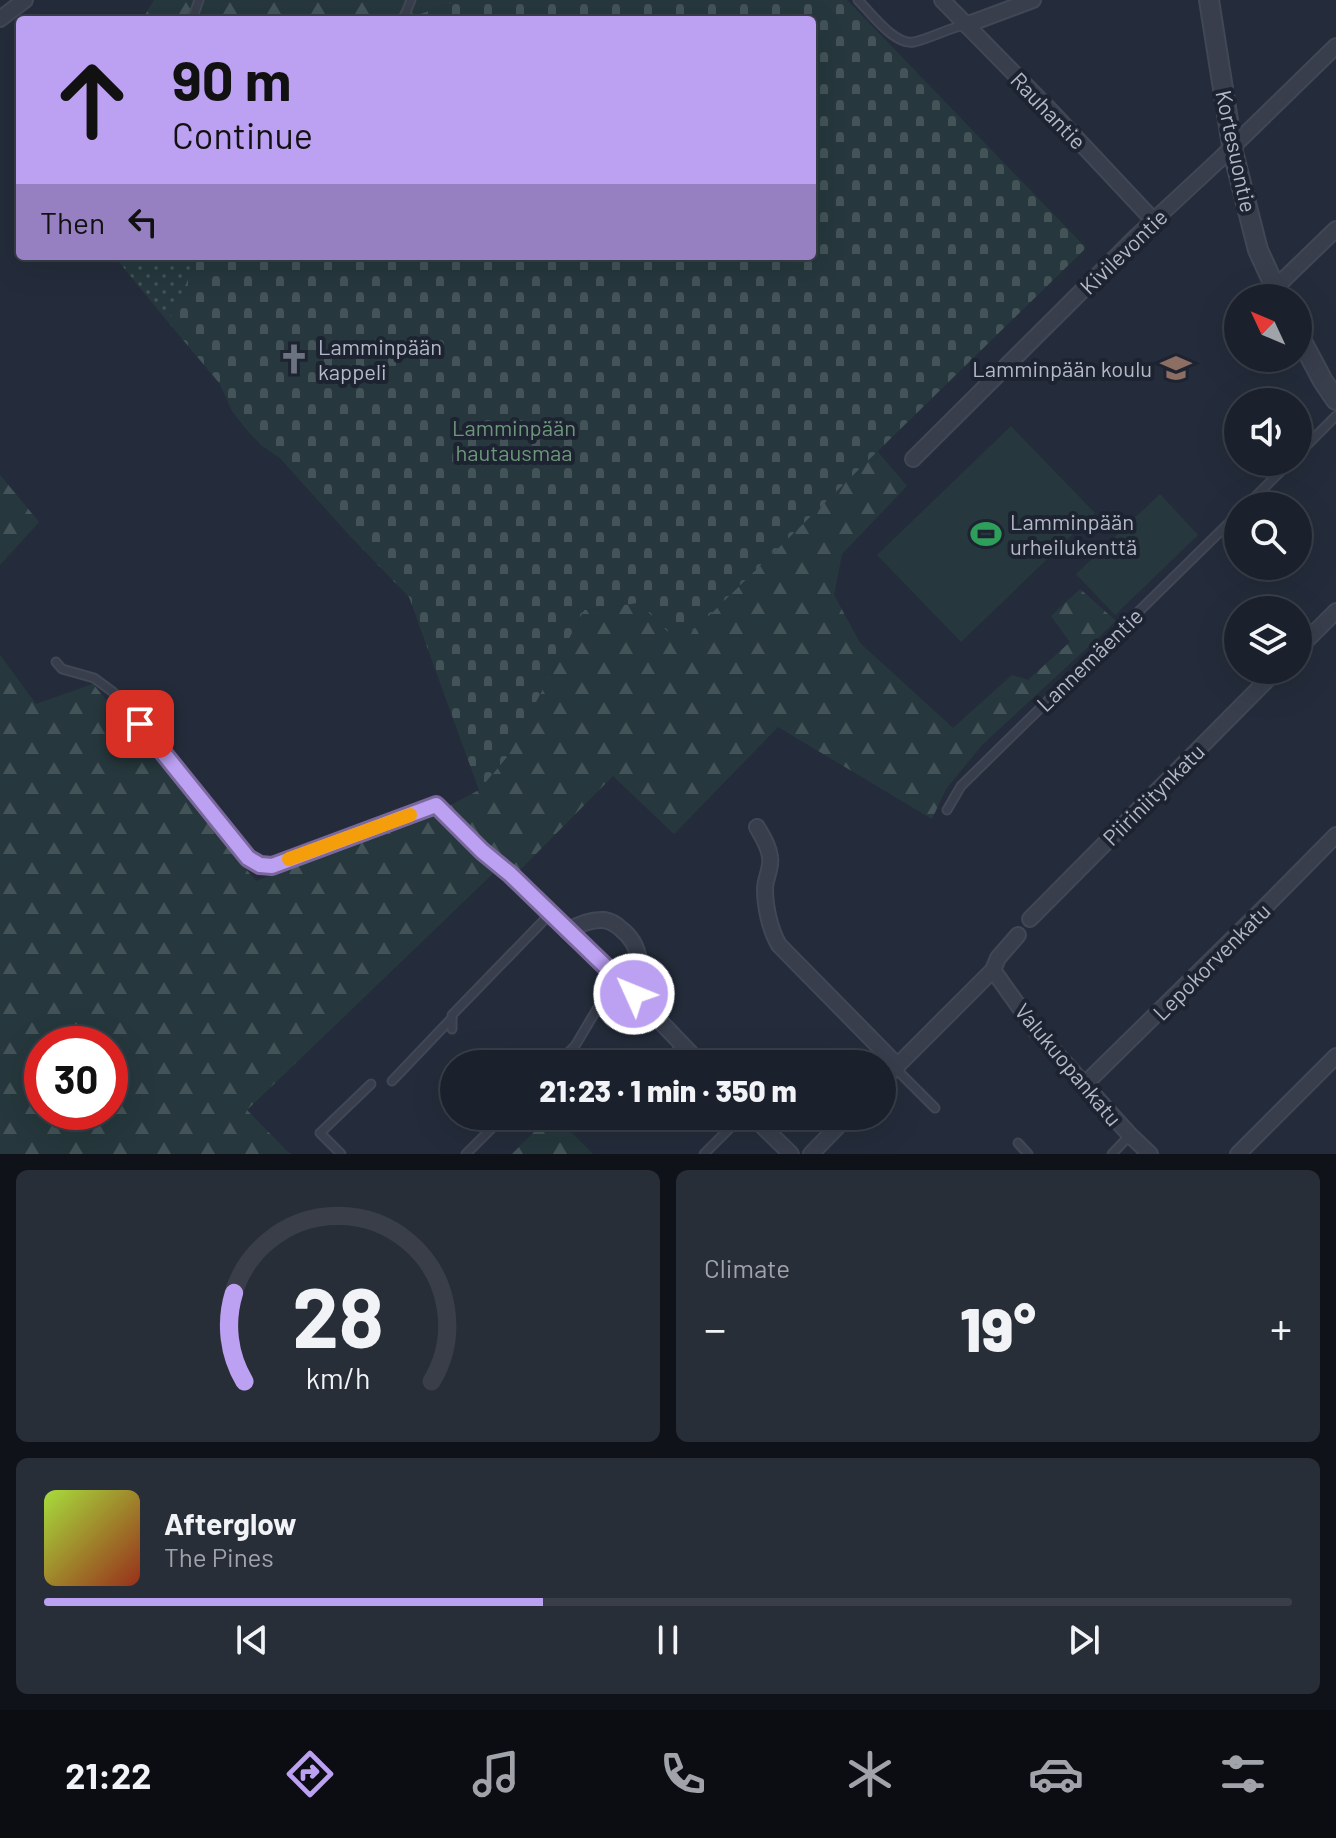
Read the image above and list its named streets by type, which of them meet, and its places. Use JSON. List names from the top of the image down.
{
  "streets": {
    "street": [
      "Rauhantie",
      "Kortesuontie",
      "Kivilevontie",
      "Piiriniitynkatu",
      "Lepokorvenkatu",
      "Valukuopankatu"
    ],
    "lane": ["Lannemäentie"]
  },
  "crossings": [
    ["Rauhantie", "Kivilevontie"],
    ["Kortesuontie", "Kivilevontie"],
    ["Lepokorvenkatu", "Valukuopankatu"]
  ],
  "parks": ["Lamminpään hautausmaa"],
  "places": {
    "church": ["Lamminpään kappeli"],
    "school or university": ["Lamminpään koulu"],
    "sports": ["Lamminpään urheilukenttä"]
  },
  "north": "top left",
  "page": {
    "turn": ["90 m", "Continue"],
    "then": "Then",
    "limit": "30",
    "trip": "21:23 · 1 min · 350 m",
    "tile": "Climate",
    "heat": ["−", "19°", "+"],
    "song": ["Afterglow", "The Pines"],
    "tabs": "21:22",
    "gauge": ["28", "km/h"]
  }
}
